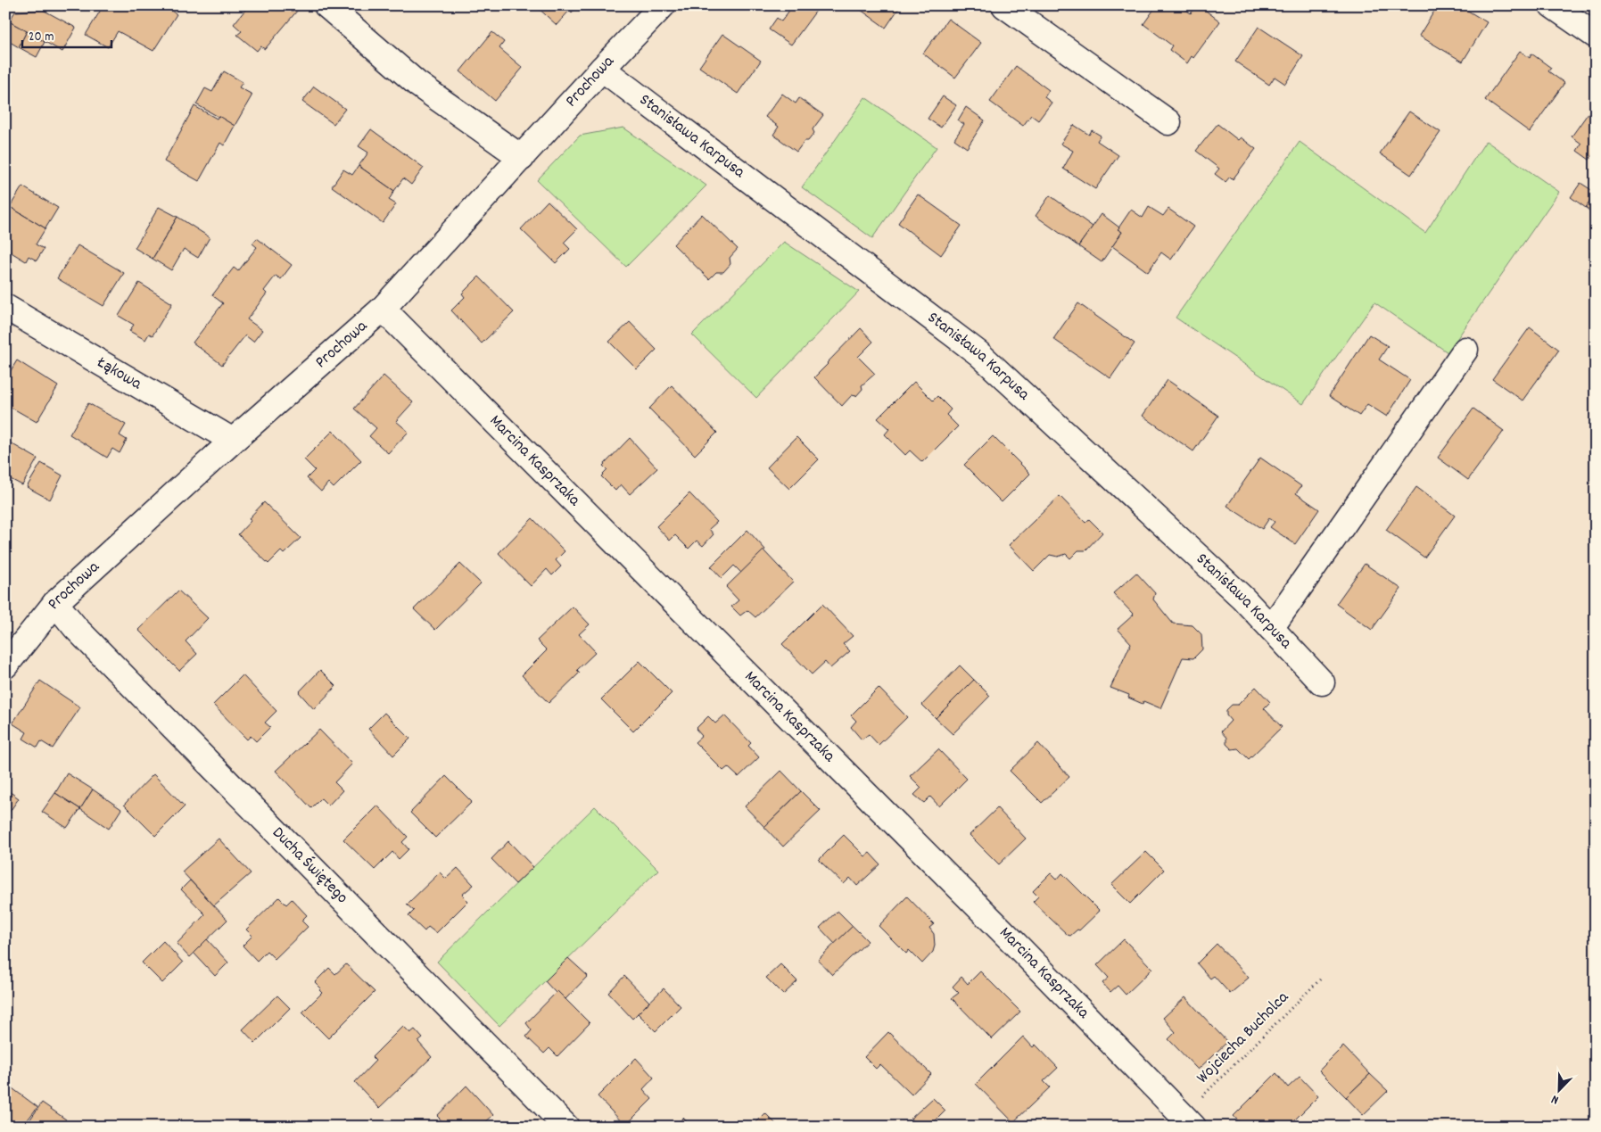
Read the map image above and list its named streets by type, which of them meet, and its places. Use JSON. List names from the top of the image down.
{
  "streets": {
    "street": [
      "Prochowa",
      "Stanisława Karpusa",
      "Łąkowa",
      "Marcina Kasprzaka",
      "Ducha Świętego"
    ],
    "path": ["Wojciecha Bucholca"]
  },
  "crossings": [
    ["Prochowa", "Stanisława Karpusa"],
    ["Prochowa", "Łąkowa"],
    ["Prochowa", "Marcina Kasprzaka"],
    ["Prochowa", "Ducha Świętego"],
    ["Marcina Kasprzaka", "Wojciecha Bucholca"]
  ],
  "scale_bar": "20 m",
  "north": "bottom left"
}
